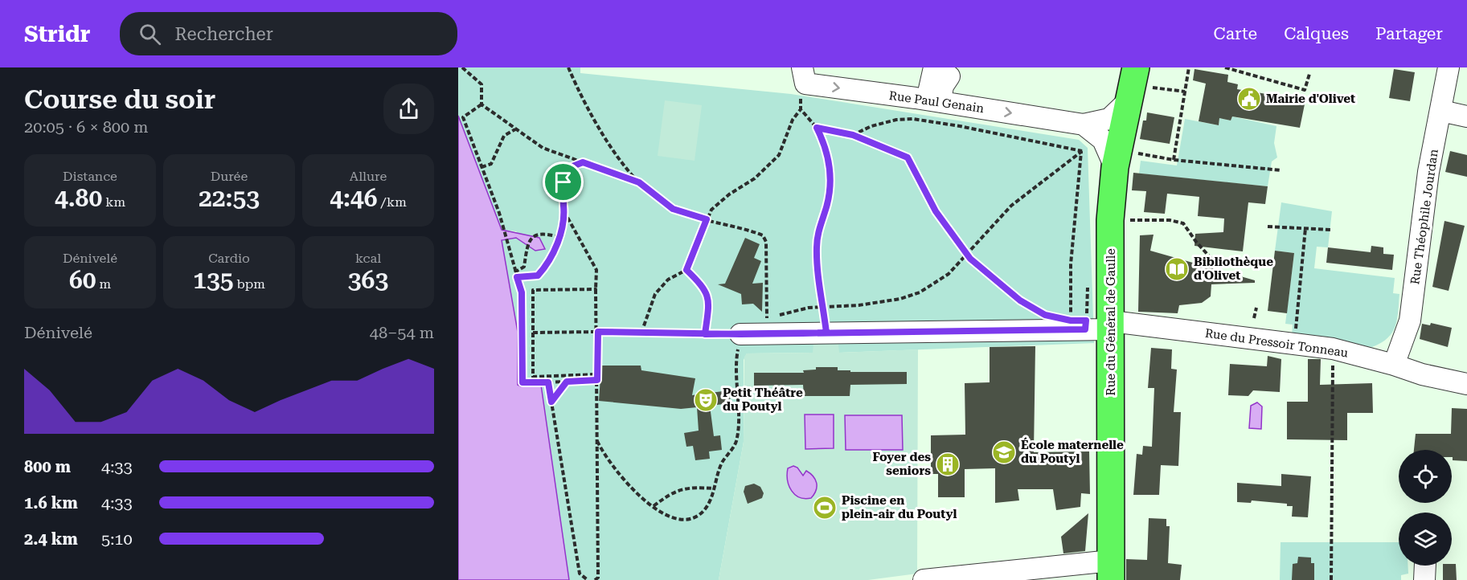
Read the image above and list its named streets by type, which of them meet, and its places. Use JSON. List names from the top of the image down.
{
  "streets": {
    "main road": ["Rue du Général de Gaulle"],
    "street": ["Rue Paul Genain", "Rue Théophile Jourdan", "Rue du Pressoir Tonneau"]
  },
  "crossings": [
    ["Rue Paul Genain", "Rue du Général de Gaulle"],
    ["Rue Théophile Jourdan", "Rue du Pressoir Tonneau"],
    ["Rue du Général de Gaulle", "Rue du Pressoir Tonneau"]
  ],
  "one_way": ["Rue Paul Genain"],
  "places": {
    "public building": ["Mairie d'Olivet"],
    "library": ["Bibliothèque d'Olivet"],
    "theatre": ["Petit Théâtre du Poutyl"],
    "school or university": ["École maternelle du Poutyl"],
    "building": ["Foyer des seniors"],
    "sports": ["Piscine en plein-air du Poutyl"]
  },
  "page": {
    "header": "Stridr",
    "search": "Rechercher",
    "nav": ["Carte", "Calques", "Partager"],
    "heading": ["Course du soir", "20:05 · 6 × 800 m"],
    "stats": [
      ["Distance", "4.80 km"],
      ["Durée", "22:53"],
      ["Allure", "4:46 /km"],
      ["Dénivelé", "60 m"],
      ["Cardio", "135 bpm"],
      ["kcal", "363"]
    ],
    "chart": ["Dénivelé", "48–54 m"],
    "list": [
      {
        "name": "800 m",
        "note": "4:33"
      },
      {
        "name": "1.6 km",
        "note": "4:33"
      },
      {
        "name": "2.4 km",
        "note": "5:10"
      }
    ]
  }
}
